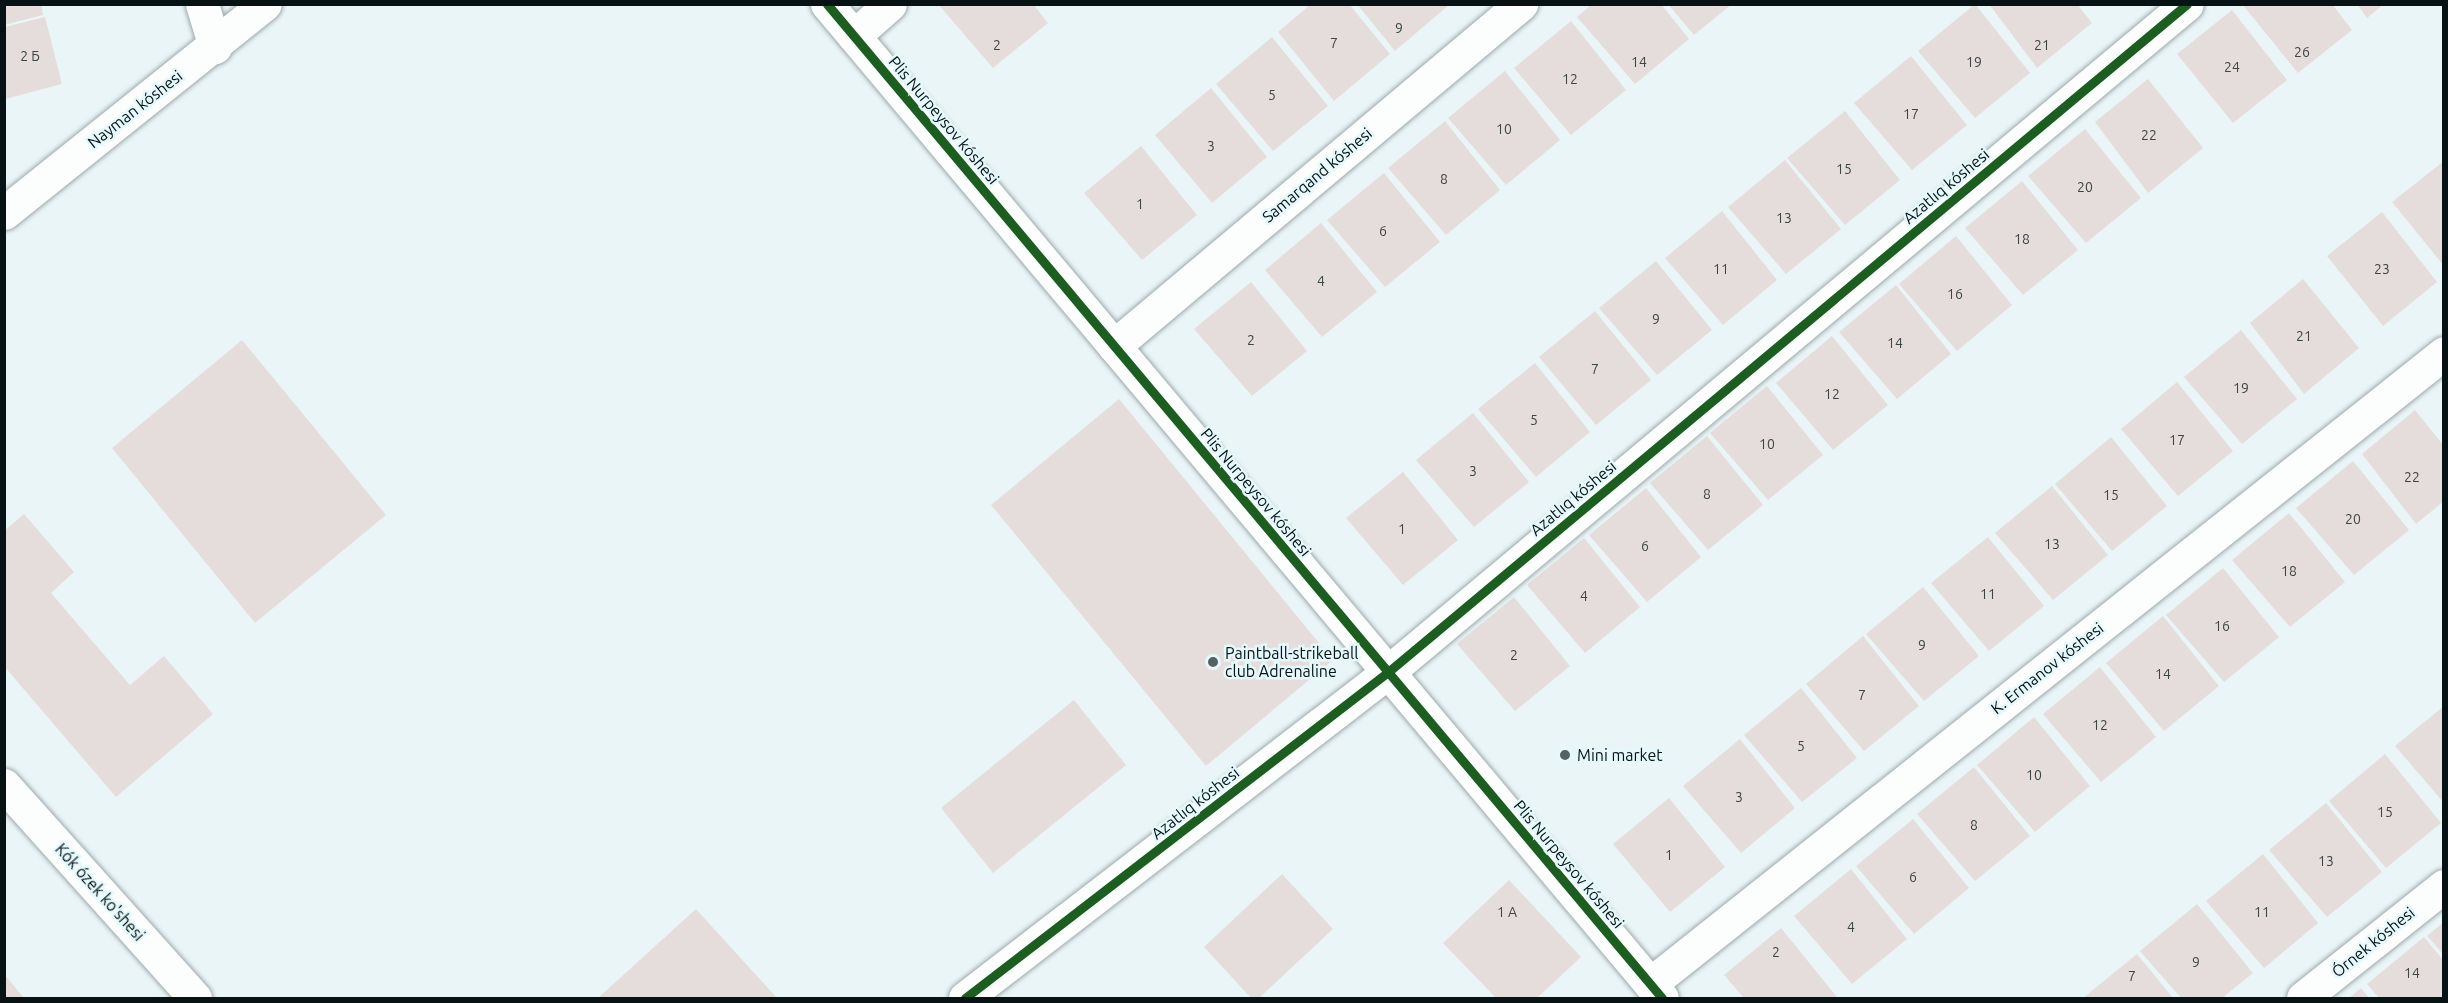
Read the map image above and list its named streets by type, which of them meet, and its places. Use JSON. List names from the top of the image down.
{
  "streets": {
    "street": [
      "Nayman kóshesi",
      "Plis Nurpeysov kóshesi",
      "Samarqand kóshesi",
      "Azatlıq kóshesi",
      "K. Ermanov kóshesi",
      "Kók ózek ko'shesi",
      "Órnek kóshesi"
    ]
  },
  "crossings": [
    ["Plis Nurpeysov kóshesi", "Samarqand kóshesi"],
    ["Plis Nurpeysov kóshesi", "Azatlıq kóshesi"],
    ["Plis Nurpeysov kóshesi", "K. Ermanov kóshesi"]
  ],
  "places": ["Paintball-strikeball club Adrenaline", "Mini market"],
  "house_numbers": [
    "9",
    "7",
    "2",
    "21",
    "26",
    "2 Б",
    "14",
    "19",
    "24",
    "12",
    "5",
    "17",
    "10",
    "22",
    "3",
    "15",
    "8",
    "20",
    "1",
    "13",
    "6",
    "18",
    "11",
    "23",
    "4",
    "16",
    "9",
    "21",
    "2",
    "14",
    "7",
    "19",
    "12",
    "5",
    "17",
    "10",
    "3",
    "22",
    "8",
    "15",
    "20",
    "1",
    "13",
    "6",
    "18",
    "11",
    "4",
    "16",
    "9",
    "2",
    "14",
    "7",
    "12",
    "5",
    "10",
    "3",
    "15",
    "8",
    "1",
    "13",
    "6",
    "1 А",
    "11",
    "4",
    "2",
    "9",
    "14",
    "7"
  ]
}
